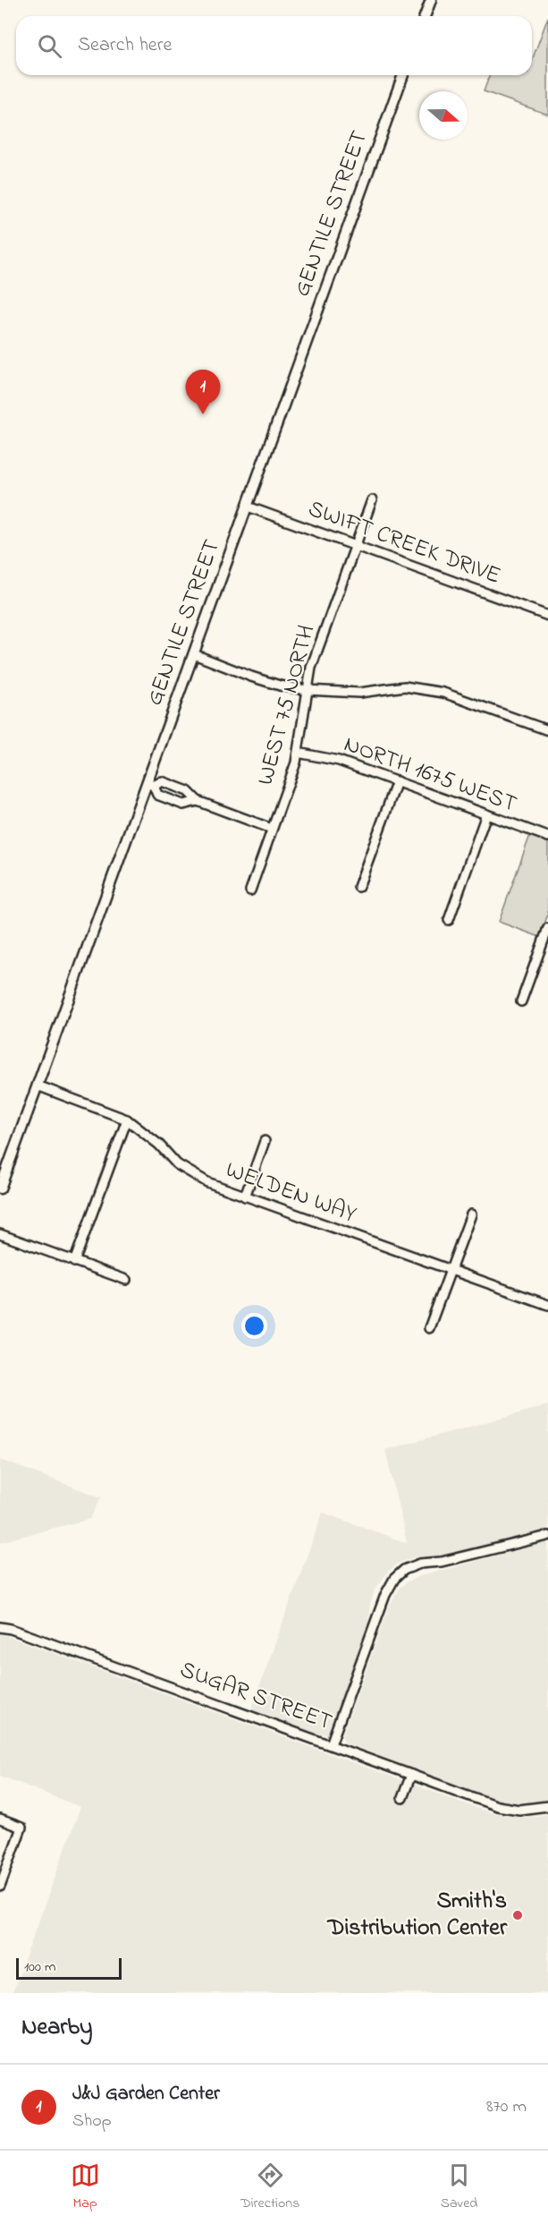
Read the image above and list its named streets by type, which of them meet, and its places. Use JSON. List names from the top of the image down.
{
  "streets": {
    "main road": ["GENTILE STREET"],
    "street": [
      "SWIFT CREEK DRIVE",
      "WEST 75 NORTH",
      "NORTH 1675 WEST",
      "WELDEN WAY",
      "SUGAR STREET"
    ]
  },
  "crossings": [
    ["GENTILE STREET", "SWIFT CREEK DRIVE"],
    ["GENTILE STREET", "WELDEN WAY"],
    ["SWIFT CREEK DRIVE", "WEST 75 NORTH"],
    ["WEST 75 NORTH", "NORTH 1675 WEST"]
  ],
  "places": ["Smith's Distribution Center"],
  "scale_bar": "100 m",
  "north": "right",
  "page": {
    "search": "Search here",
    "pins": "1",
    "scale": "100 m",
    "heading": "Nearby",
    "list": [
      {
        "mark": "1",
        "name": "J&J Garden Center",
        "note": "Shop",
        "value": "870 m"
      }
    ],
    "nav": ["Map", "Directions", "Saved"]
  }
}
